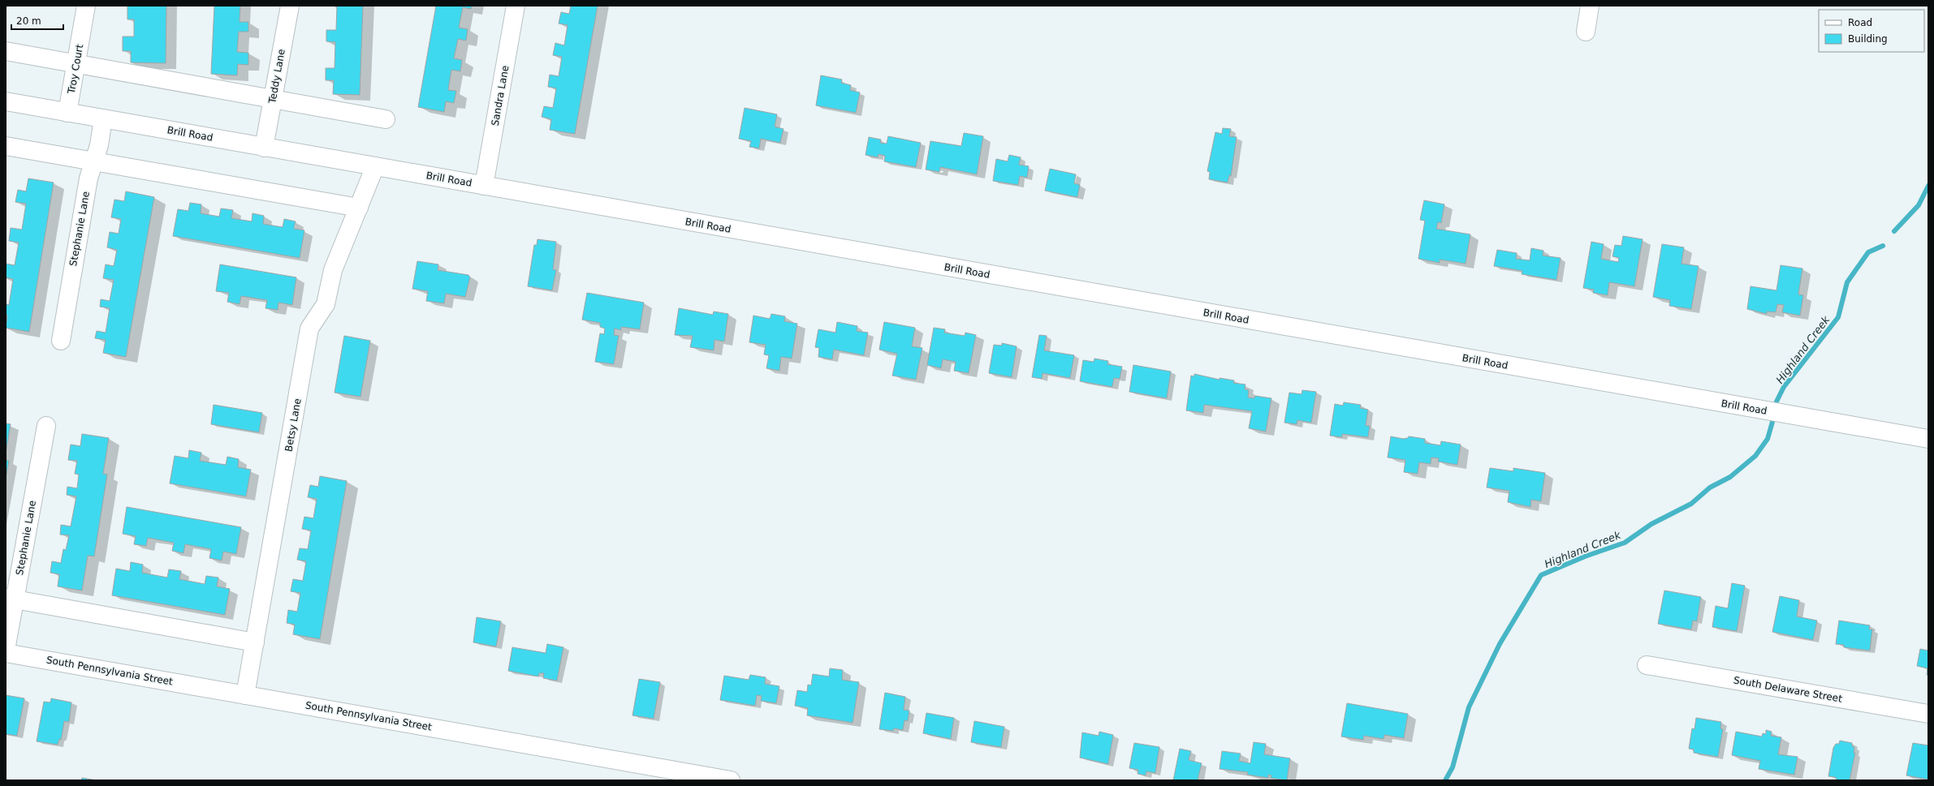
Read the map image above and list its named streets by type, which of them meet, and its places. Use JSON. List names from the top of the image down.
{
  "streets": {
    "street": [
      "Troy Court",
      "Teddy Lane",
      "Sandra Lane",
      "Brill Road",
      "Stephanie Lane",
      "Betsy Lane",
      "South Pennsylvania Street",
      "South Delaware Street"
    ]
  },
  "crossings": [
    ["Troy Court", "Brill Road"],
    ["Teddy Lane", "Brill Road"],
    ["Sandra Lane", "Brill Road"],
    ["Brill Road", "Stephanie Lane"],
    ["Brill Road", "Betsy Lane"],
    ["Betsy Lane", "South Pennsylvania Street"]
  ],
  "water": ["Highland Creek"],
  "legend": ["Road", "Building"],
  "scale_bar": "20 m"
}
